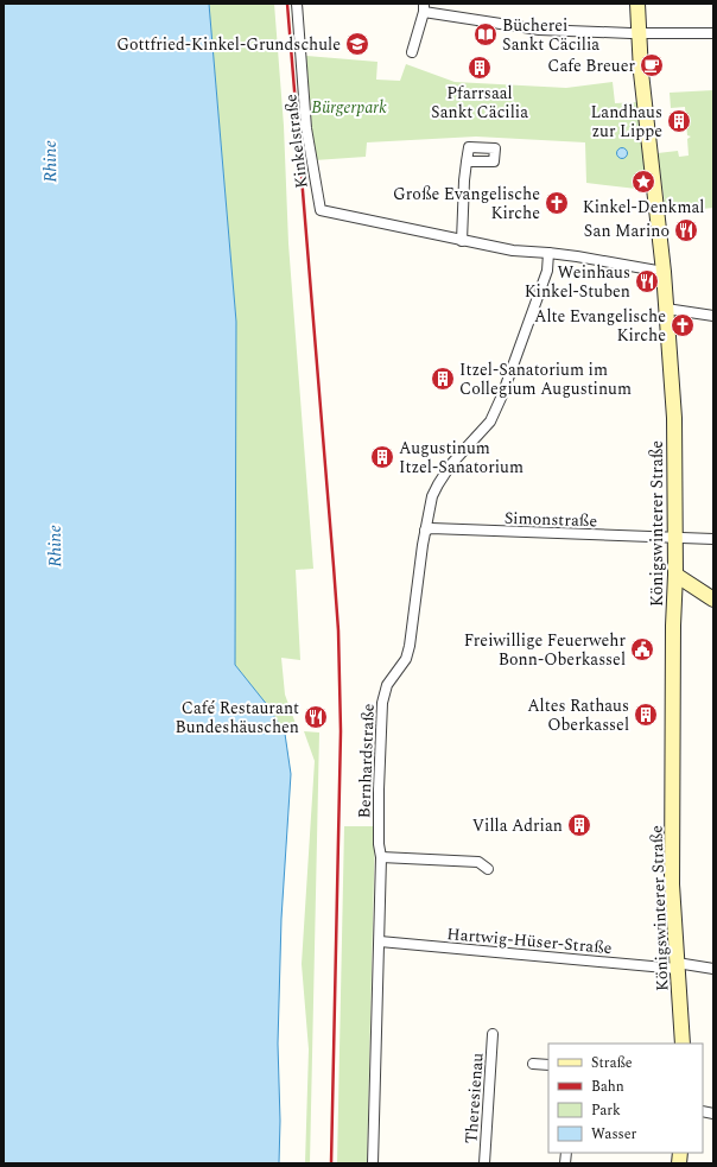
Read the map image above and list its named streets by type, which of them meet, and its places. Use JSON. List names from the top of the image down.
{
  "streets": {
    "main road": ["Königswinterer Straße"],
    "street": [
      "Kinkelstraße",
      "Simonstraße",
      "Bernhardstraße",
      "Hartwig-Hüser-Straße",
      "Theresienau"
    ]
  },
  "crossings": [
    ["Kinkelstraße", "Königswinterer Straße"],
    ["Kinkelstraße", "Bernhardstraße"],
    ["Simonstraße", "Königswinterer Straße"],
    ["Simonstraße", "Bernhardstraße"],
    ["Königswinterer Straße", "Hartwig-Hüser-Straße"],
    ["Bernhardstraße", "Hartwig-Hüser-Straße"]
  ],
  "water": ["Rhine"],
  "parks": ["Bürgerpark"],
  "places": {
    "library": ["Bücherei Sankt Cäcilia"],
    "school or university": ["Gottfried-Kinkel-Grundschule"],
    "cafe": ["Cafe Breuer"],
    "building": [
      "Pfarrsaal Sankt Cäcilia",
      "Landhaus zur Lippe",
      "Itzel-Sanatorium im Collegium Augustinum",
      "Augustinum Itzel-Sanatorium",
      "Altes Rathaus Oberkassel",
      "Villa Adrian"
    ],
    "place": ["Kinkel-Denkmal"],
    "church": ["Große Evangelische Kirche", "Alte Evangelische Kirche"],
    "restaurant": ["San Marino", "Weinhaus Kinkel-Stuben", "Café Restaurant Bundeshäuschen"],
    "public building": ["Freiwillige Feuerwehr Bonn-Oberkassel"]
  },
  "legend": [
    "Straße",
    "Bahn",
    "Park",
    "Wasser"
  ]
}
